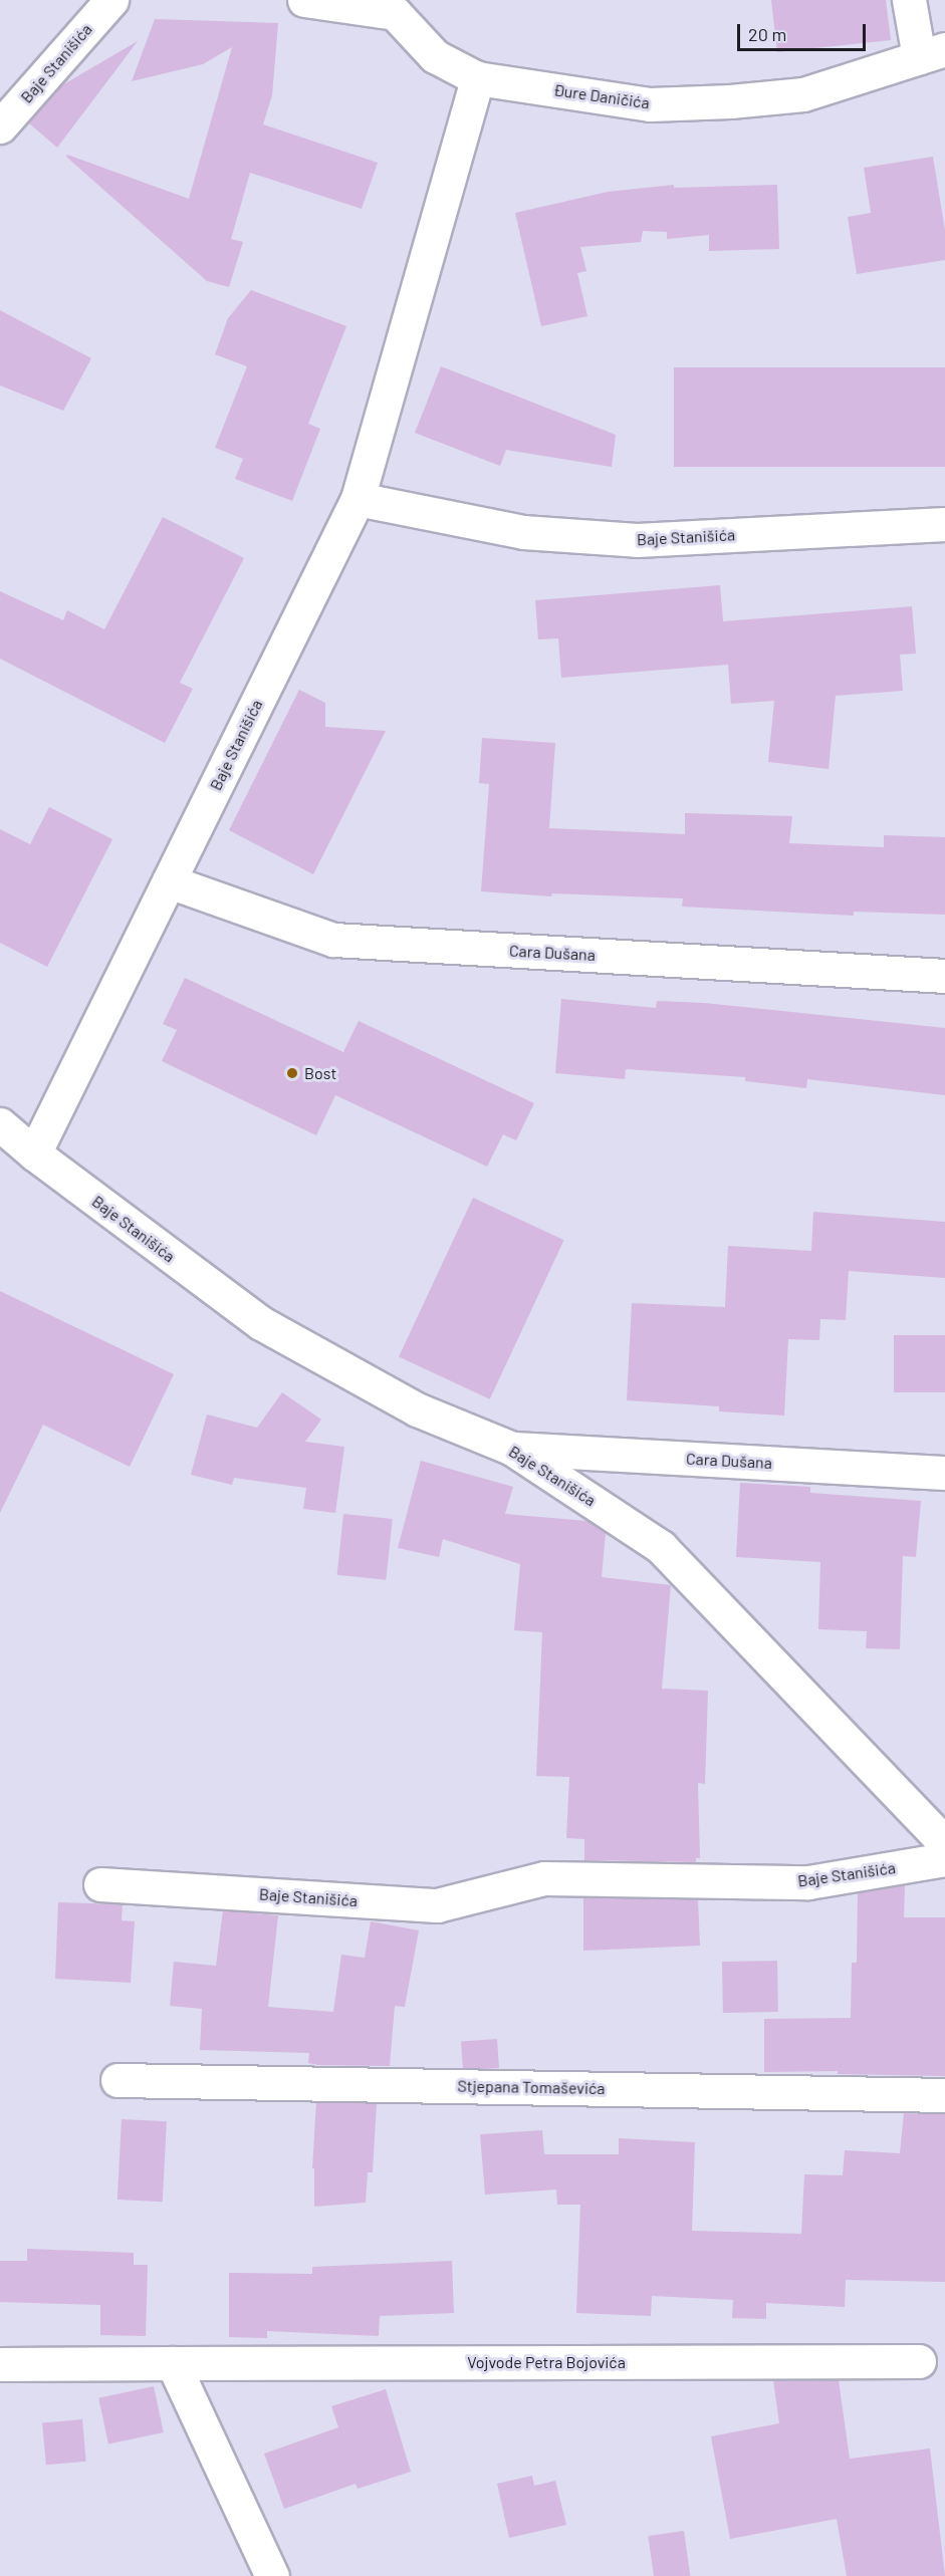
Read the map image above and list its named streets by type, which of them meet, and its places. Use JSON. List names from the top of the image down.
{
  "streets": {
    "street": [
      "Baje Stanišića",
      "Đure Daničića",
      "Cara Dušana",
      "Stjepana Tomaševića",
      "Vojvode Petra Bojovića"
    ]
  },
  "crossings": [
    ["Baje Stanišića", "Đure Daničića"],
    ["Baje Stanišića", "Cara Dušana"]
  ],
  "places": ["Bost"],
  "scale_bar": "20 m"
}
